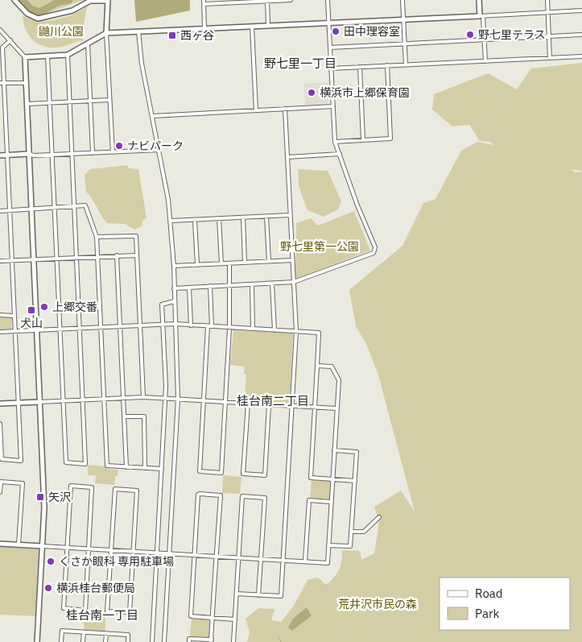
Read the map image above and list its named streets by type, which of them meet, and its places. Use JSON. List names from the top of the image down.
{
  "districts": ["野七里一丁目", "桂台南二丁目", "桂台南一丁目"],
  "parks": ["鼬川公園", "野七里第一公園", "荒井沢市民の森"],
  "places": {
    "other": [
      "田中理容室",
      "野七里テラス",
      "横浜市上郷保育園",
      "ナビパーク",
      "上郷交番",
      "くさか眼科 専用駐車場",
      "横浜桂台郵便局"
    ],
    "transit": ["西ヶ谷", "犬山", "矢沢"]
  },
  "legend": ["Road", "Park"]
}
